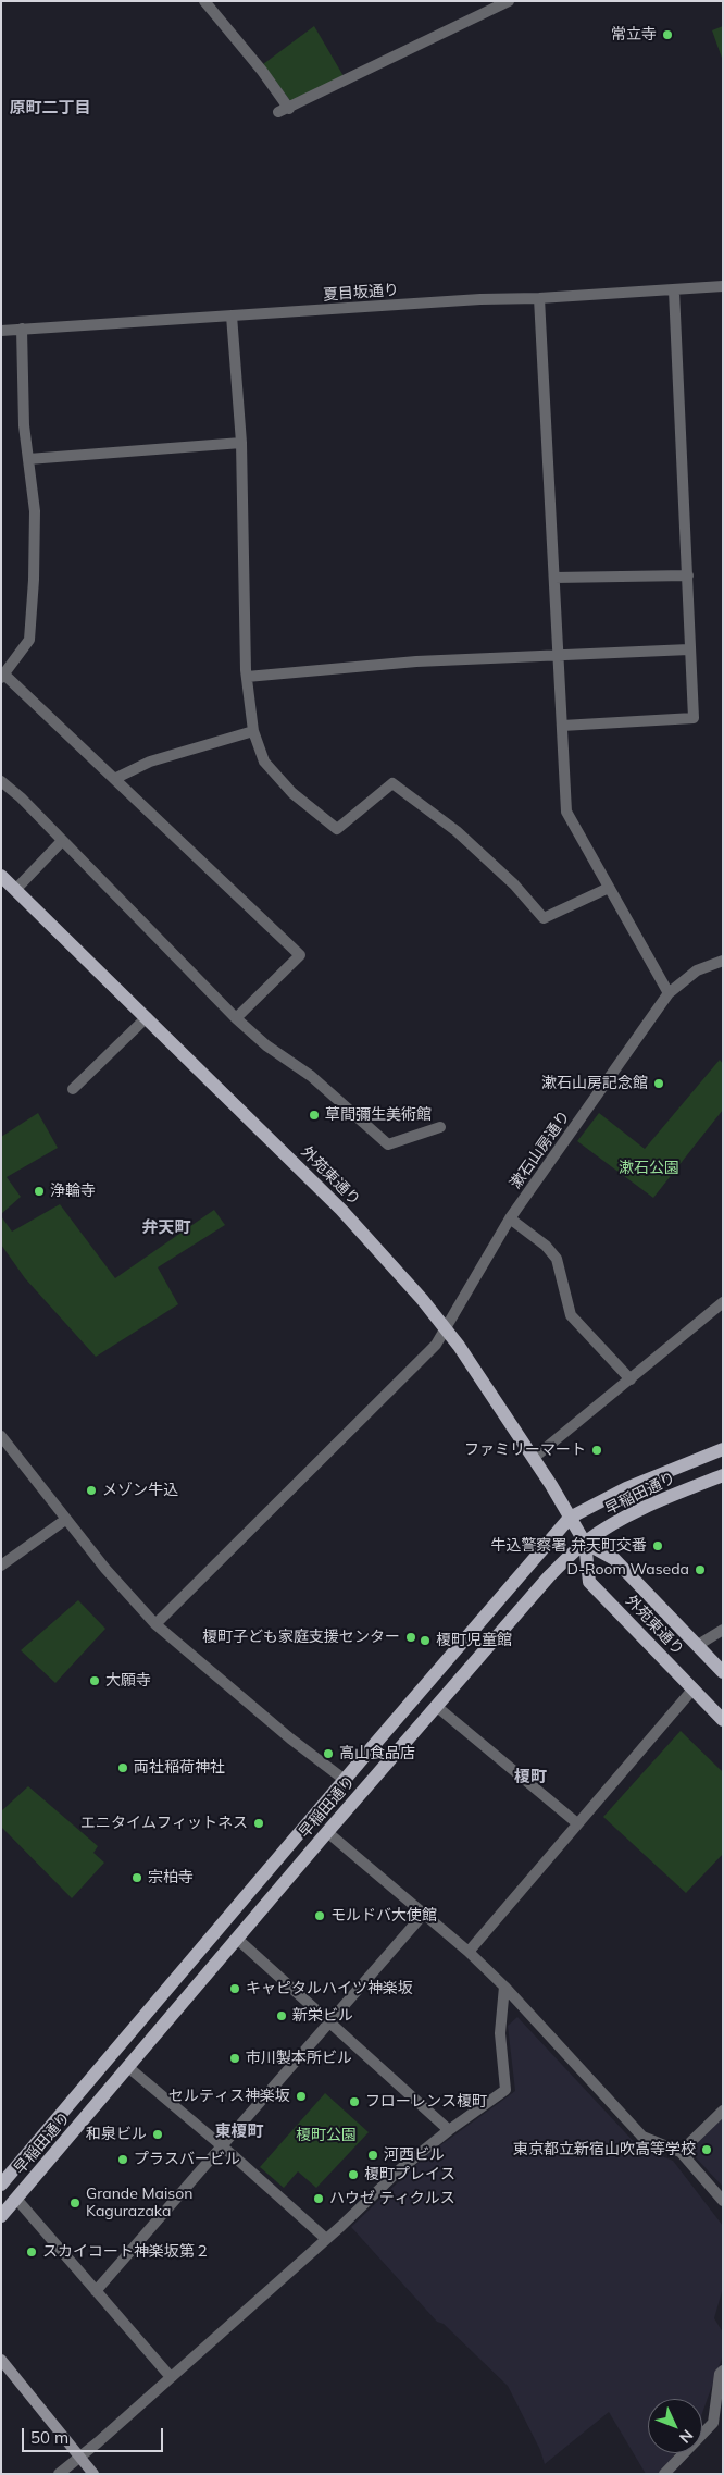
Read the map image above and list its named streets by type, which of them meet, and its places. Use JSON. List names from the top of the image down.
{
  "streets": {
    "main road": ["外苑東通り", "早稲田通り"],
    "street": ["夏目坂通り", "漱石山房通り"]
  },
  "crossings": [
    ["漱石山房通り", "外苑東通り"],
    ["外苑東通り", "早稲田通り"]
  ],
  "districts": [
    "原町二丁目",
    "弁天町",
    "榎町",
    "東榎町"
  ],
  "parks": ["漱石公園", "榎町公園"],
  "places": [
    "常立寺",
    "漱石山房記念館",
    "草間彌生美術館",
    "浄輪寺",
    "ファミリーマート",
    "メゾン牛込",
    "牛込警察署 弁天町交番",
    "D-Room Waseda",
    "榎町子ども家庭支援センター",
    "榎町児童館",
    "大願寺",
    "高山食品店",
    "両社稲荷神社",
    "エニタイムフィットネス",
    "宗柏寺",
    "モルドバ大使館",
    "キャピタルハイツ神楽坂",
    "新栄ビル",
    "市川製本所ビル",
    "セルティス神楽坂",
    "フローレンス榎町",
    "和泉ビル",
    "東京都立新宿山吹高等学校",
    "河西ビル",
    "プラスバービル",
    "榎町プレイス",
    "ハウゼ ティクルス",
    "Grande Maison Kagurazaka",
    "スカイコート神楽坂第２"
  ],
  "scale_bar": "50 m",
  "north": "bottom right"
}
